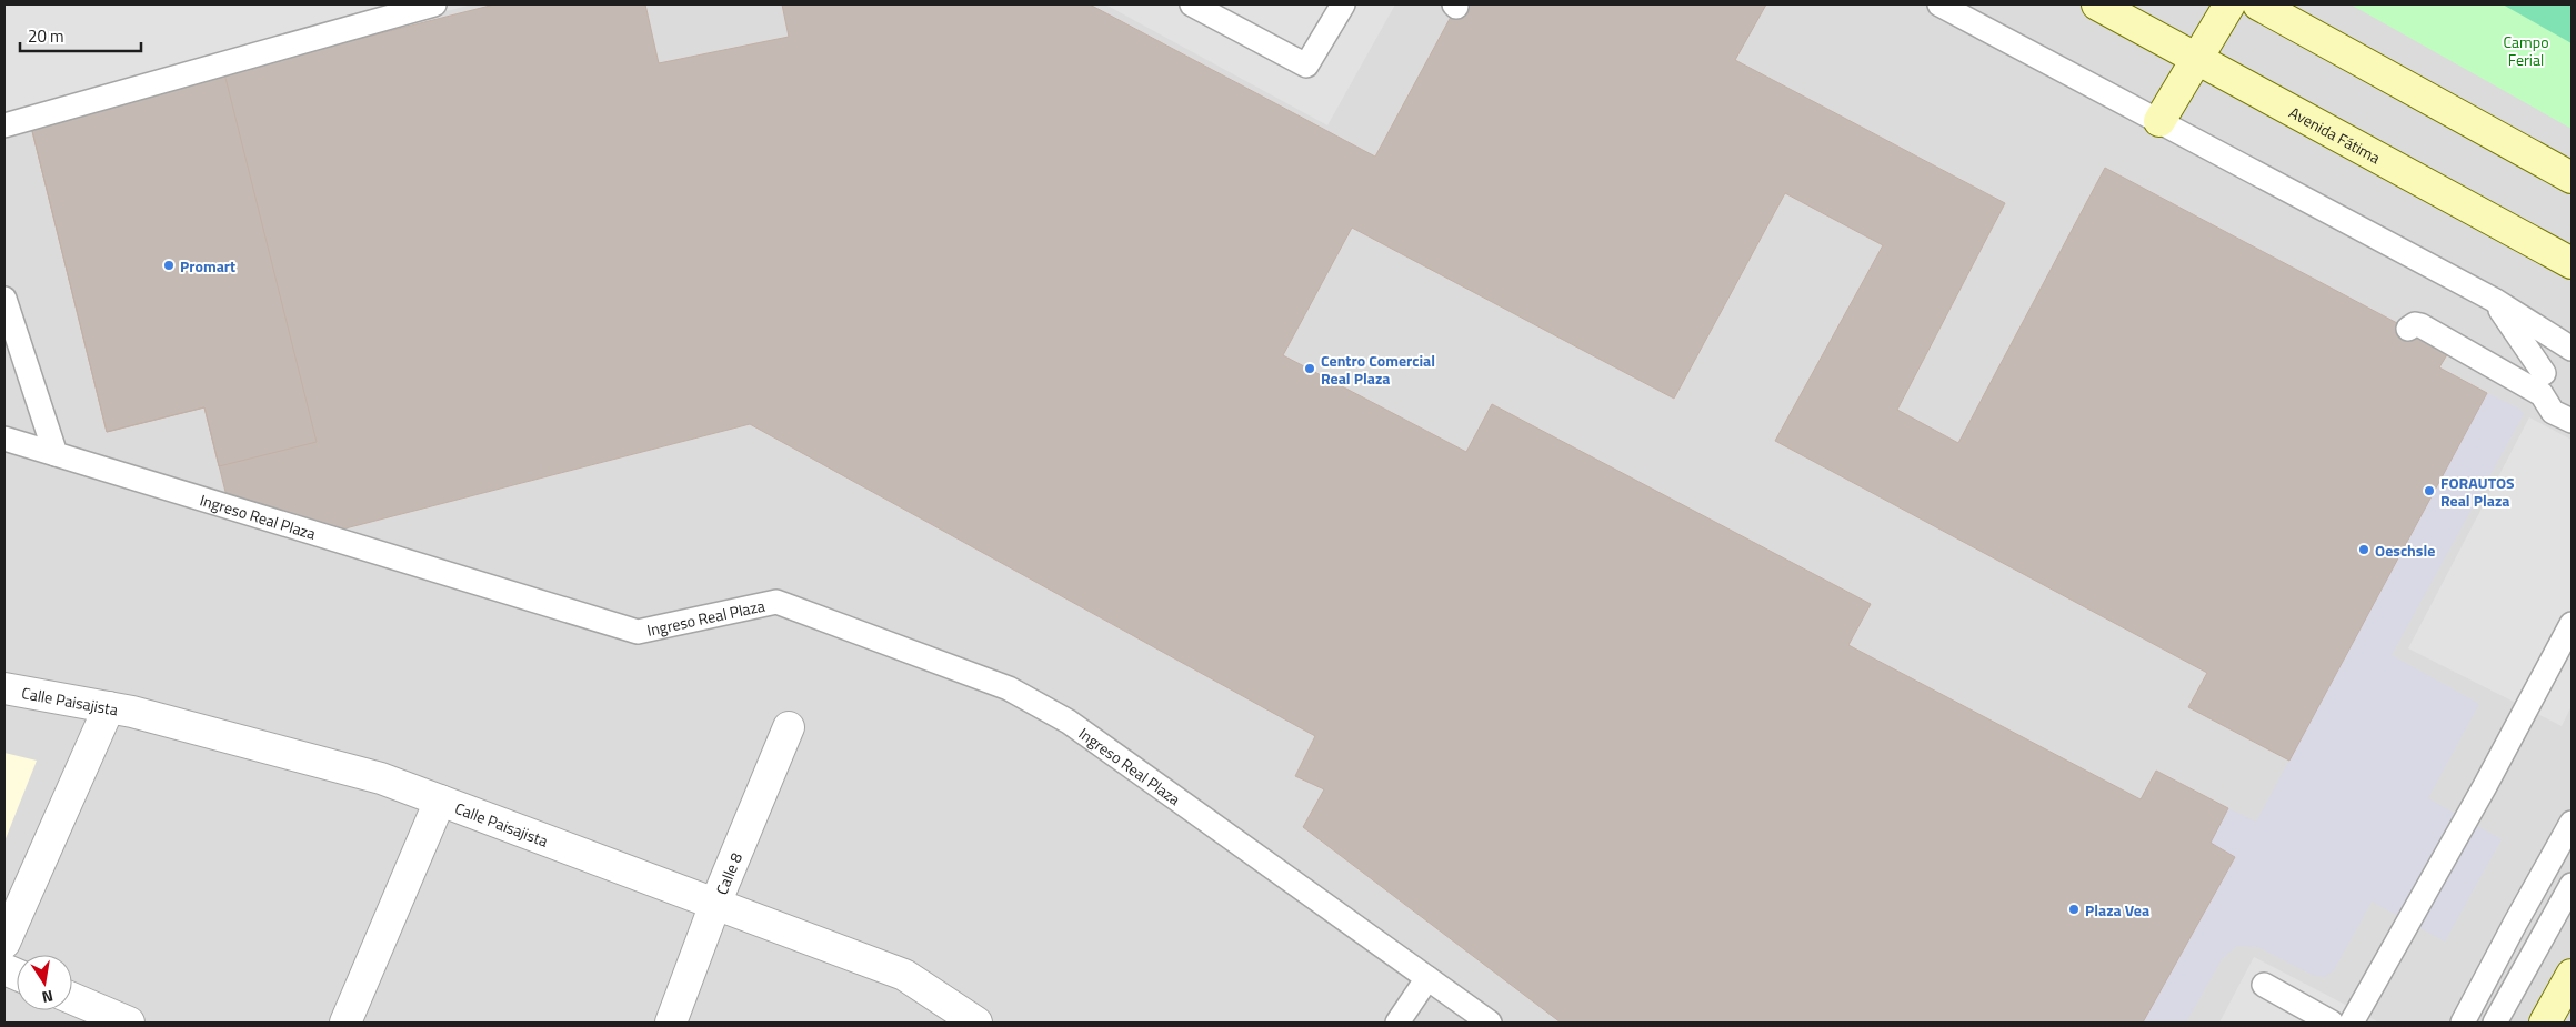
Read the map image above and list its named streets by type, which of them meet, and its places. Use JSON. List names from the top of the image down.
{
  "streets": {
    "main road": ["Avenida Fátima"],
    "street": ["Calle Paisajista", "Calle 8"],
    "lane": ["Ingreso Real Plaza"]
  },
  "crossings": [
    ["Calle Paisajista", "Calle 8"]
  ],
  "parks": ["Campo Ferial"],
  "places": [
    "Promart",
    "Centro Comercial Real Plaza",
    "FORAUTOS Real Plaza",
    "Oeschsle",
    "Plaza Vea"
  ],
  "scale_bar": "20 m",
  "north": "bottom"
}
